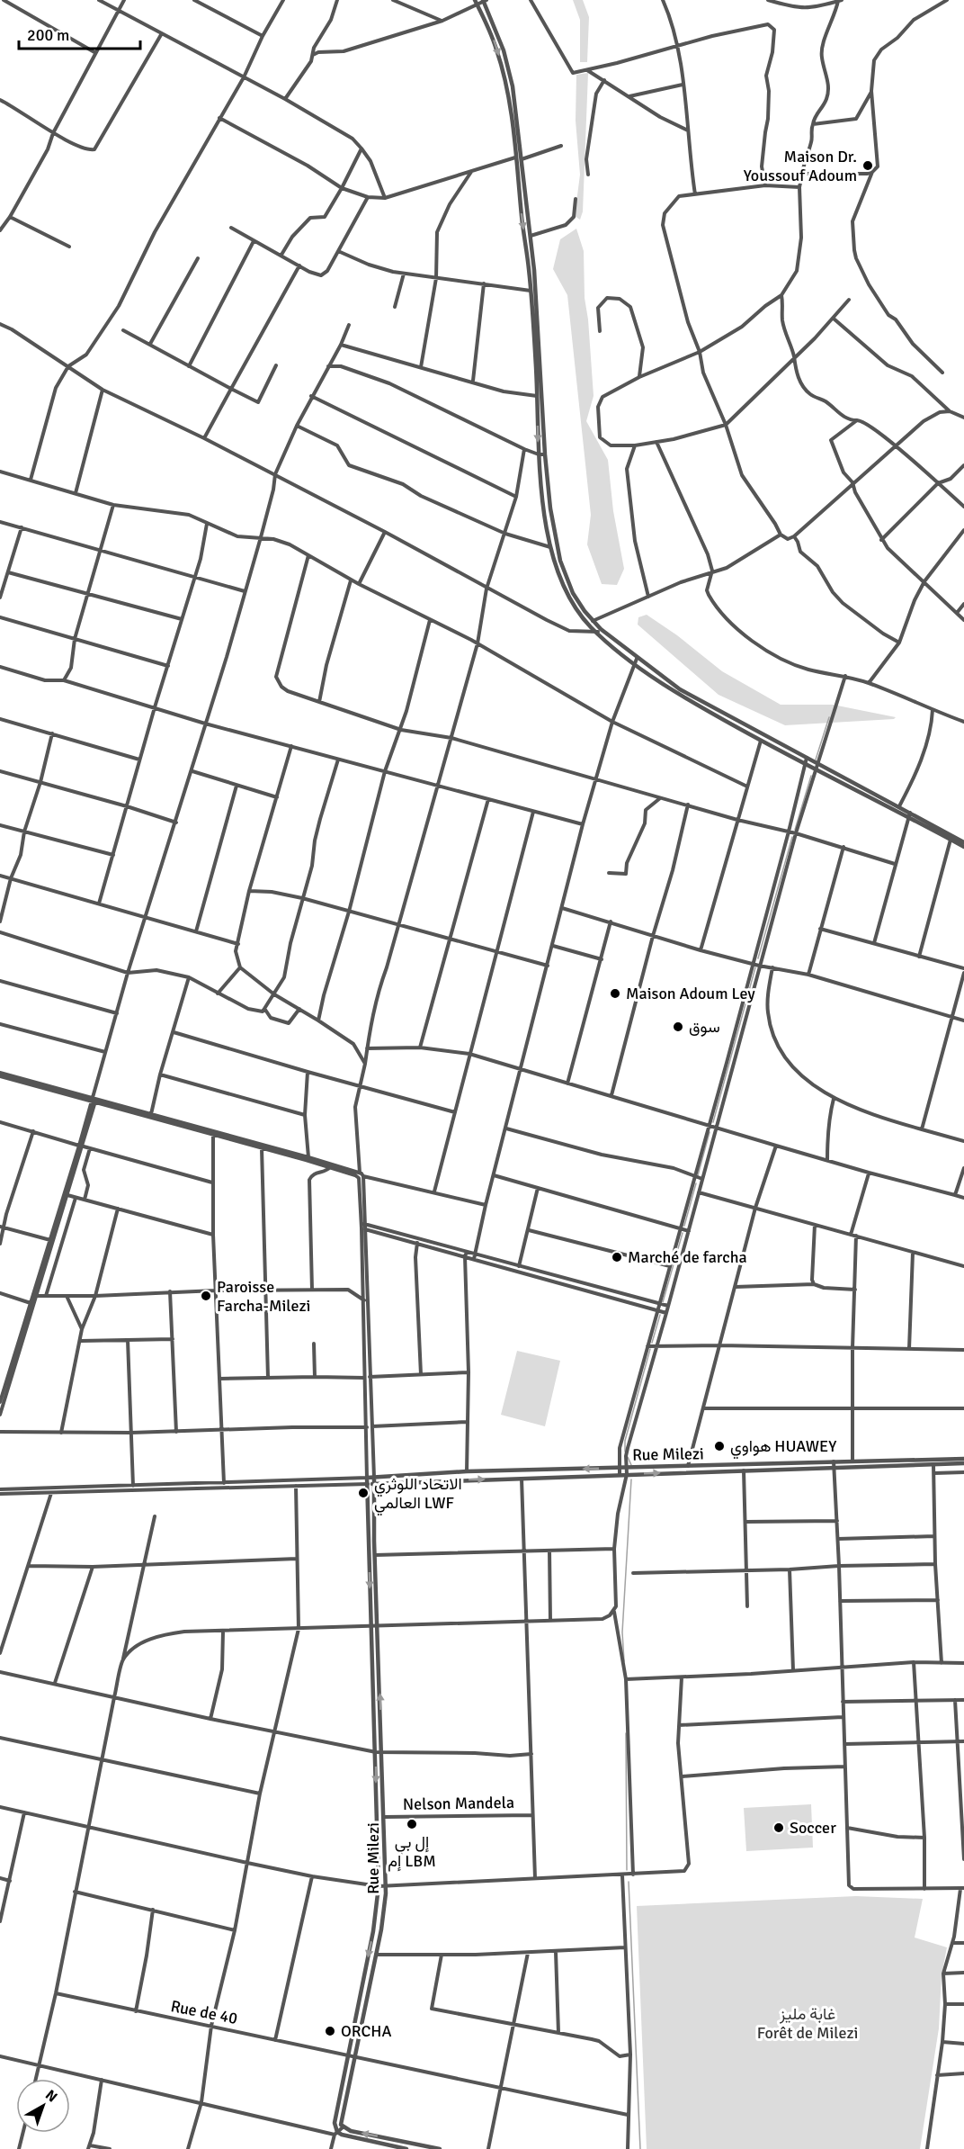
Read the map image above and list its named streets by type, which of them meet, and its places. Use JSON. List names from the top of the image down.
{
  "streets": {
    "street": ["Rue Milezi", "Nelson Mandela", "Rue de 40"]
  },
  "crossings": [
    ["Rue Milezi", "Nelson Mandela"],
    ["Rue Milezi", "Rue de 40"]
  ],
  "parks": ["غابة مليز Forêt de Milezi"],
  "places": [
    "Maison Dr. Youssouf Adoum",
    "Maison Adoum Ley",
    "سوق",
    "Marché de farcha",
    "Paroisse Farcha-Milezi",
    "هواوي HUAWEY",
    "الاتحاد اللوثري العالمي LWF",
    "إل بي إم LBM",
    "Soccer",
    "ORCHA"
  ],
  "scale_bar": "200 m",
  "north": "top right"
}
